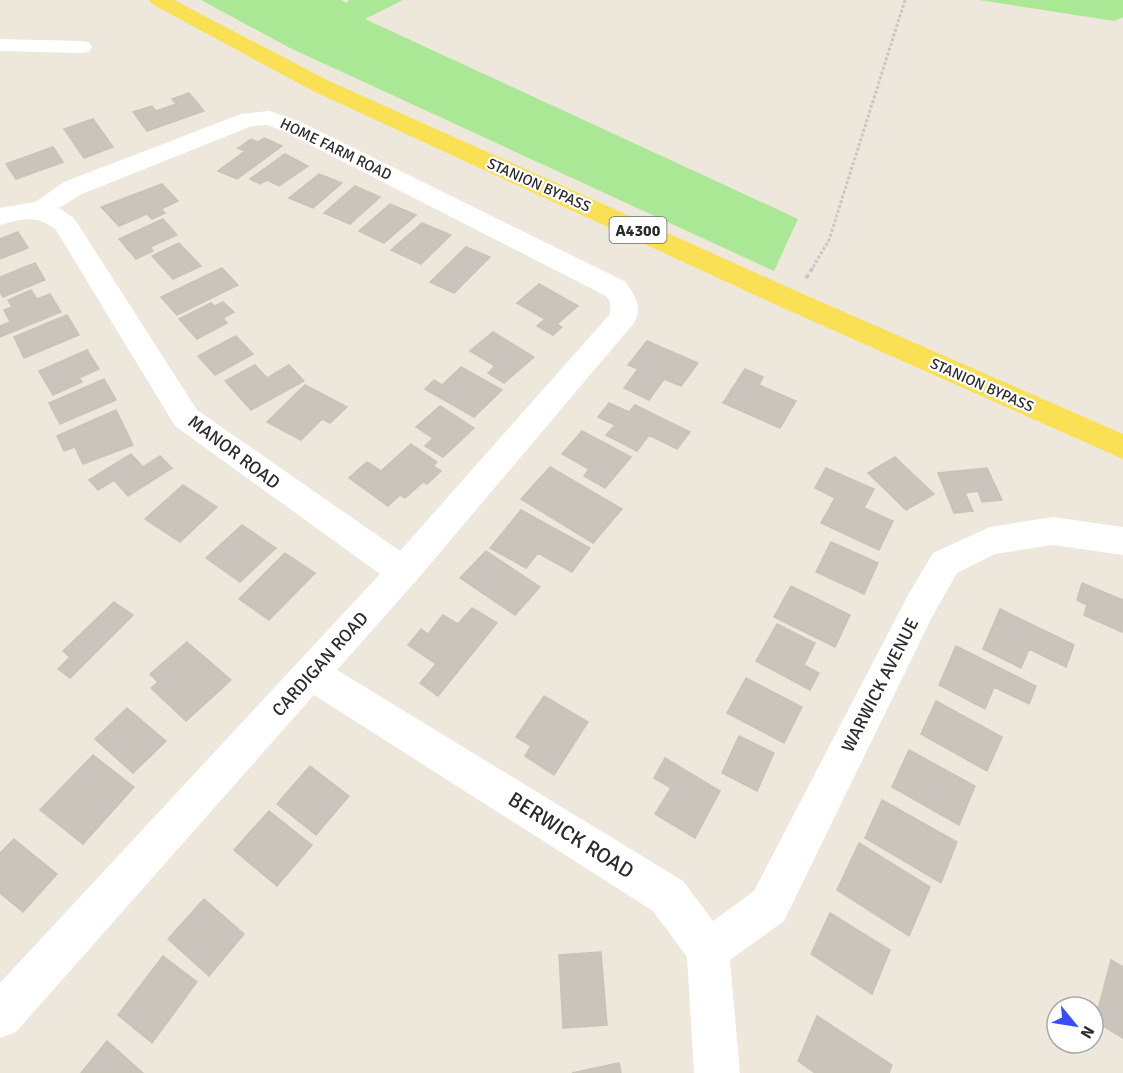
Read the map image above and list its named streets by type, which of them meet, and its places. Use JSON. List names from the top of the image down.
{
  "streets": {
    "main road": ["STANION BYPASS", "A4300"],
    "street": [
      "HOME FARM ROAD",
      "MANOR ROAD",
      "CARDIGAN ROAD",
      "WARWICK AVENUE",
      "BERWICK ROAD"
    ]
  },
  "crossings": [
    ["HOME FARM ROAD", "MANOR ROAD"],
    ["HOME FARM ROAD", "CARDIGAN ROAD"],
    ["MANOR ROAD", "CARDIGAN ROAD"],
    ["CARDIGAN ROAD", "BERWICK ROAD"],
    ["WARWICK AVENUE", "BERWICK ROAD"]
  ],
  "north": "bottom right"
}
